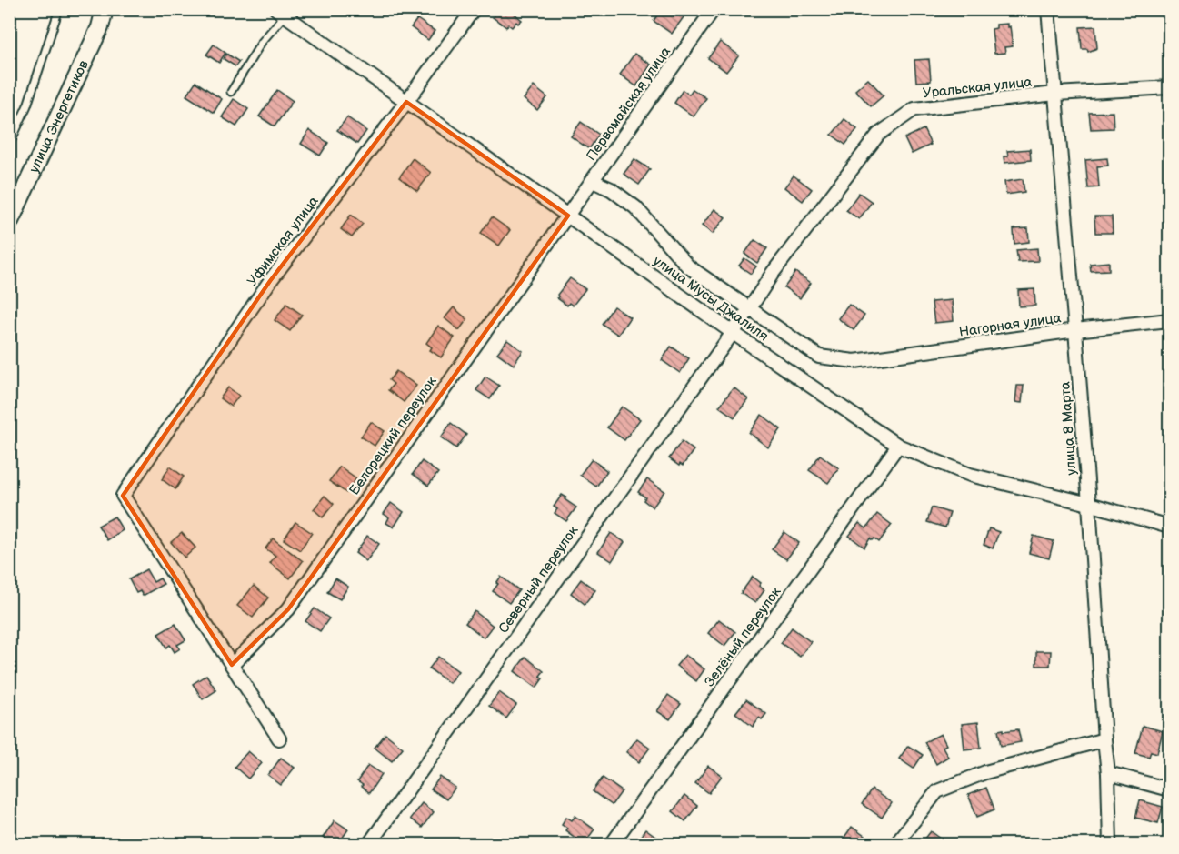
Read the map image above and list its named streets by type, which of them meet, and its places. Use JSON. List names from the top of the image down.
{
  "streets": {
    "main road": ["улица Энергетиков"],
    "street": [
      "Уральская улица",
      "Первомайская улица",
      "Уфимская улица",
      "улица Мусы Джалиля",
      "Нагорная улица",
      "улица 8 Марта",
      "Белорецкий переулок",
      "Северный переулок",
      "Зелёный переулок"
    ]
  },
  "crossings": [
    ["Уральская улица", "улица Мусы Джалиля"],
    ["Уральская улица", "Нагорная улица"],
    ["Уральская улица", "улица 8 Марта"],
    ["Уральская улица", "Северный переулок"],
    ["Первомайская улица", "улица Мусы Джалиля"],
    ["Первомайская улица", "Нагорная улица"],
    ["Первомайская улица", "Белорецкий переулок"],
    ["Уфимская улица", "улица Мусы Джалиля"],
    ["Уфимская улица", "Белорецкий переулок"],
    ["улица Мусы Джалиля", "улица 8 Марта"],
    ["улица Мусы Джалиля", "Белорецкий переулок"],
    ["улица Мусы Джалиля", "Северный переулок"],
    ["улица Мусы Джалиля", "Зелёный переулок"],
    ["Нагорная улица", "улица 8 Марта"]
  ]
}
